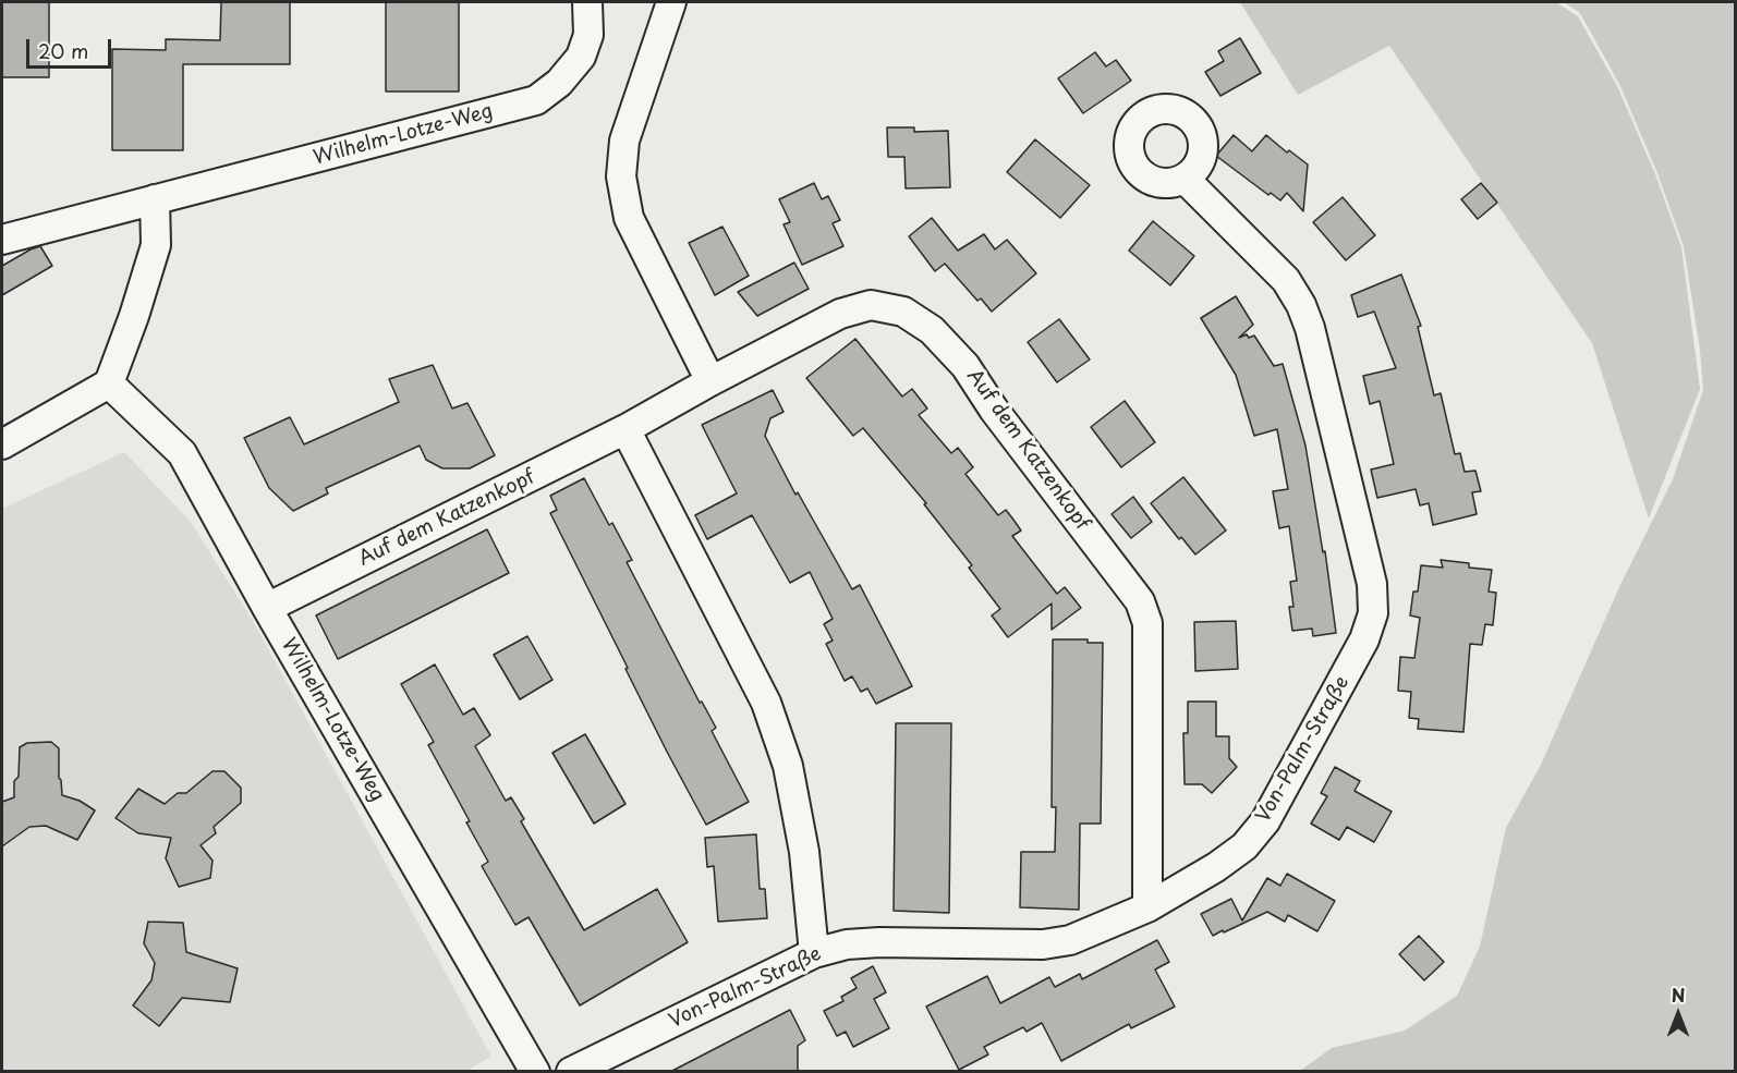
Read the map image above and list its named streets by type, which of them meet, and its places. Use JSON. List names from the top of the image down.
{
  "streets": {
    "street": ["Wilhelm-Lotze-Weg", "Auf dem Katzenkopf", "Von-Palm-Straße"]
  },
  "crossings": [
    ["Wilhelm-Lotze-Weg", "Auf dem Katzenkopf"],
    ["Auf dem Katzenkopf", "Von-Palm-Straße"]
  ],
  "scale_bar": "20 m",
  "north": "top"
}
